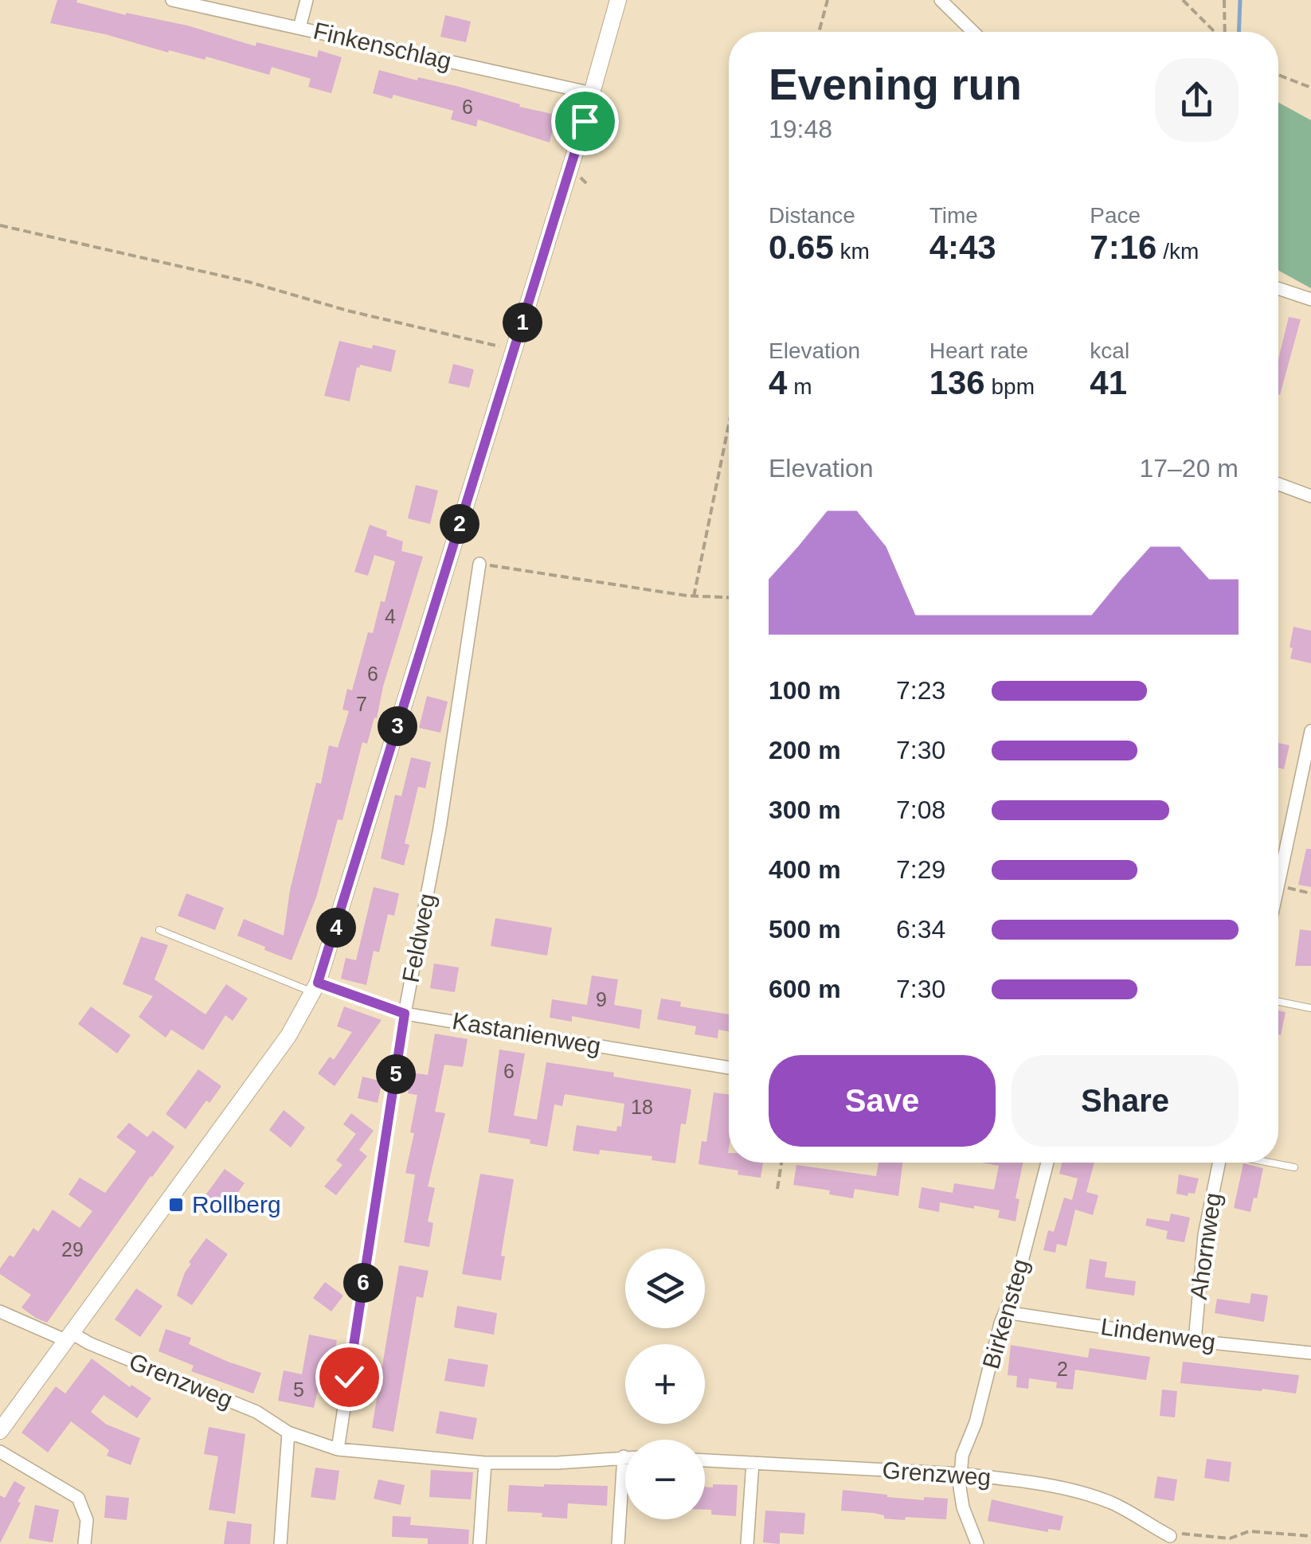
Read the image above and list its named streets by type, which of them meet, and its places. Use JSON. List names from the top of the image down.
{
  "streets": {
    "street": [
      "Finkenschlag",
      "Feldweg",
      "Kastanienweg",
      "Ahornweg",
      "Birkensteg",
      "Lindenweg",
      "Grenzweg"
    ]
  },
  "crossings": [
    ["Feldweg", "Kastanienweg"],
    ["Ahornweg", "Lindenweg"],
    ["Birkensteg", "Lindenweg"],
    ["Birkensteg", "Grenzweg"]
  ],
  "places": {
    "transit": ["Rollberg"]
  },
  "house_numbers": [
    "6",
    "4",
    "6",
    "7",
    "9",
    "6",
    "18",
    "29",
    "2",
    "5"
  ],
  "page": {
    "heading": ["Evening run", "19:48"],
    "stats": [
      ["Distance", "0.65 km"],
      ["Time", "4:43"],
      ["Pace", "7:16 /km"],
      ["Elevation", "4 m"],
      ["Heart rate", "136 bpm"],
      ["kcal", "41"]
    ],
    "pins": [
      "1",
      "2",
      "3",
      "4",
      "5",
      "6"
    ],
    "chart": ["Elevation", "17–20 m"],
    "list": [
      {
        "name": "100 m",
        "note": "7:23"
      },
      {
        "name": "200 m",
        "note": "7:30"
      },
      {
        "name": "300 m",
        "note": "7:08"
      },
      {
        "name": "400 m",
        "note": "7:29"
      },
      {
        "name": "500 m",
        "note": "6:34"
      },
      {
        "name": "600 m",
        "note": "7:30"
      }
    ],
    "buttons": ["Save", "Share"],
    "map_buttons": ["+", "−"]
  }
}
